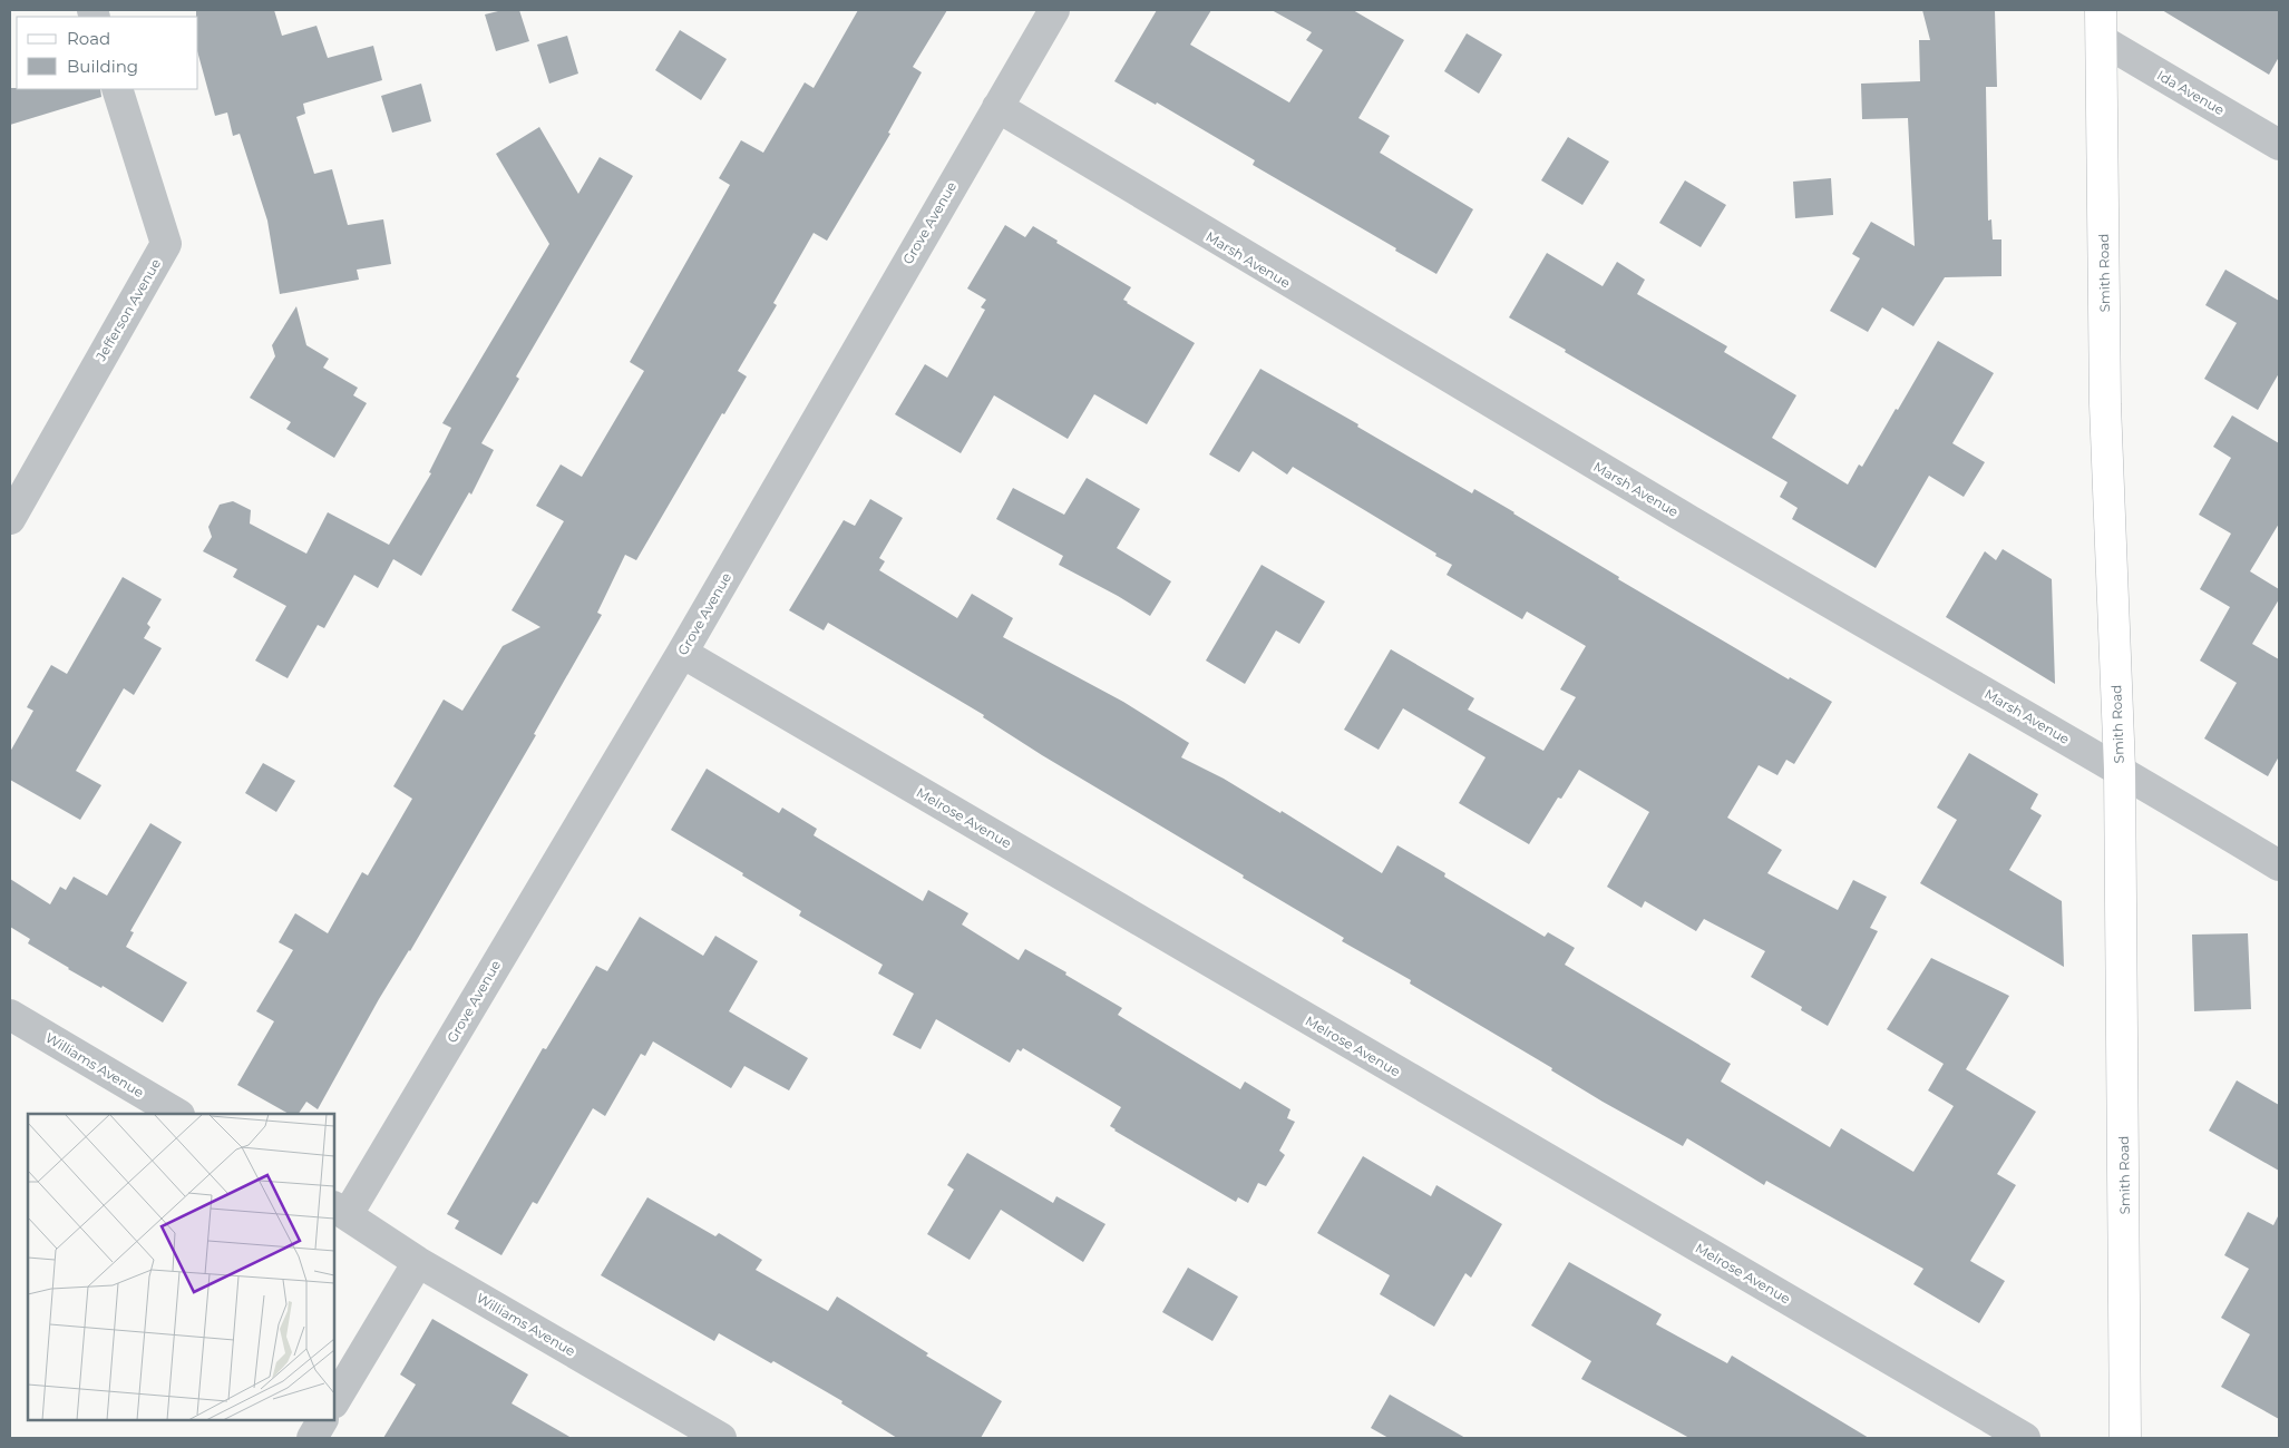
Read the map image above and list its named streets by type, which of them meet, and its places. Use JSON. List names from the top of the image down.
{
  "streets": {
    "main road": ["Smith Road"],
    "street": [
      "Ida Avenue",
      "Grove Avenue",
      "Marsh Avenue",
      "Jefferson Avenue",
      "Melrose Avenue",
      "Williams Avenue"
    ]
  },
  "crossings": [
    ["Ida Avenue", "Smith Road"],
    ["Grove Avenue", "Marsh Avenue"],
    ["Grove Avenue", "Melrose Avenue"],
    ["Grove Avenue", "Williams Avenue"],
    ["Marsh Avenue", "Smith Road"]
  ],
  "legend": ["Road", "Building"]
}
